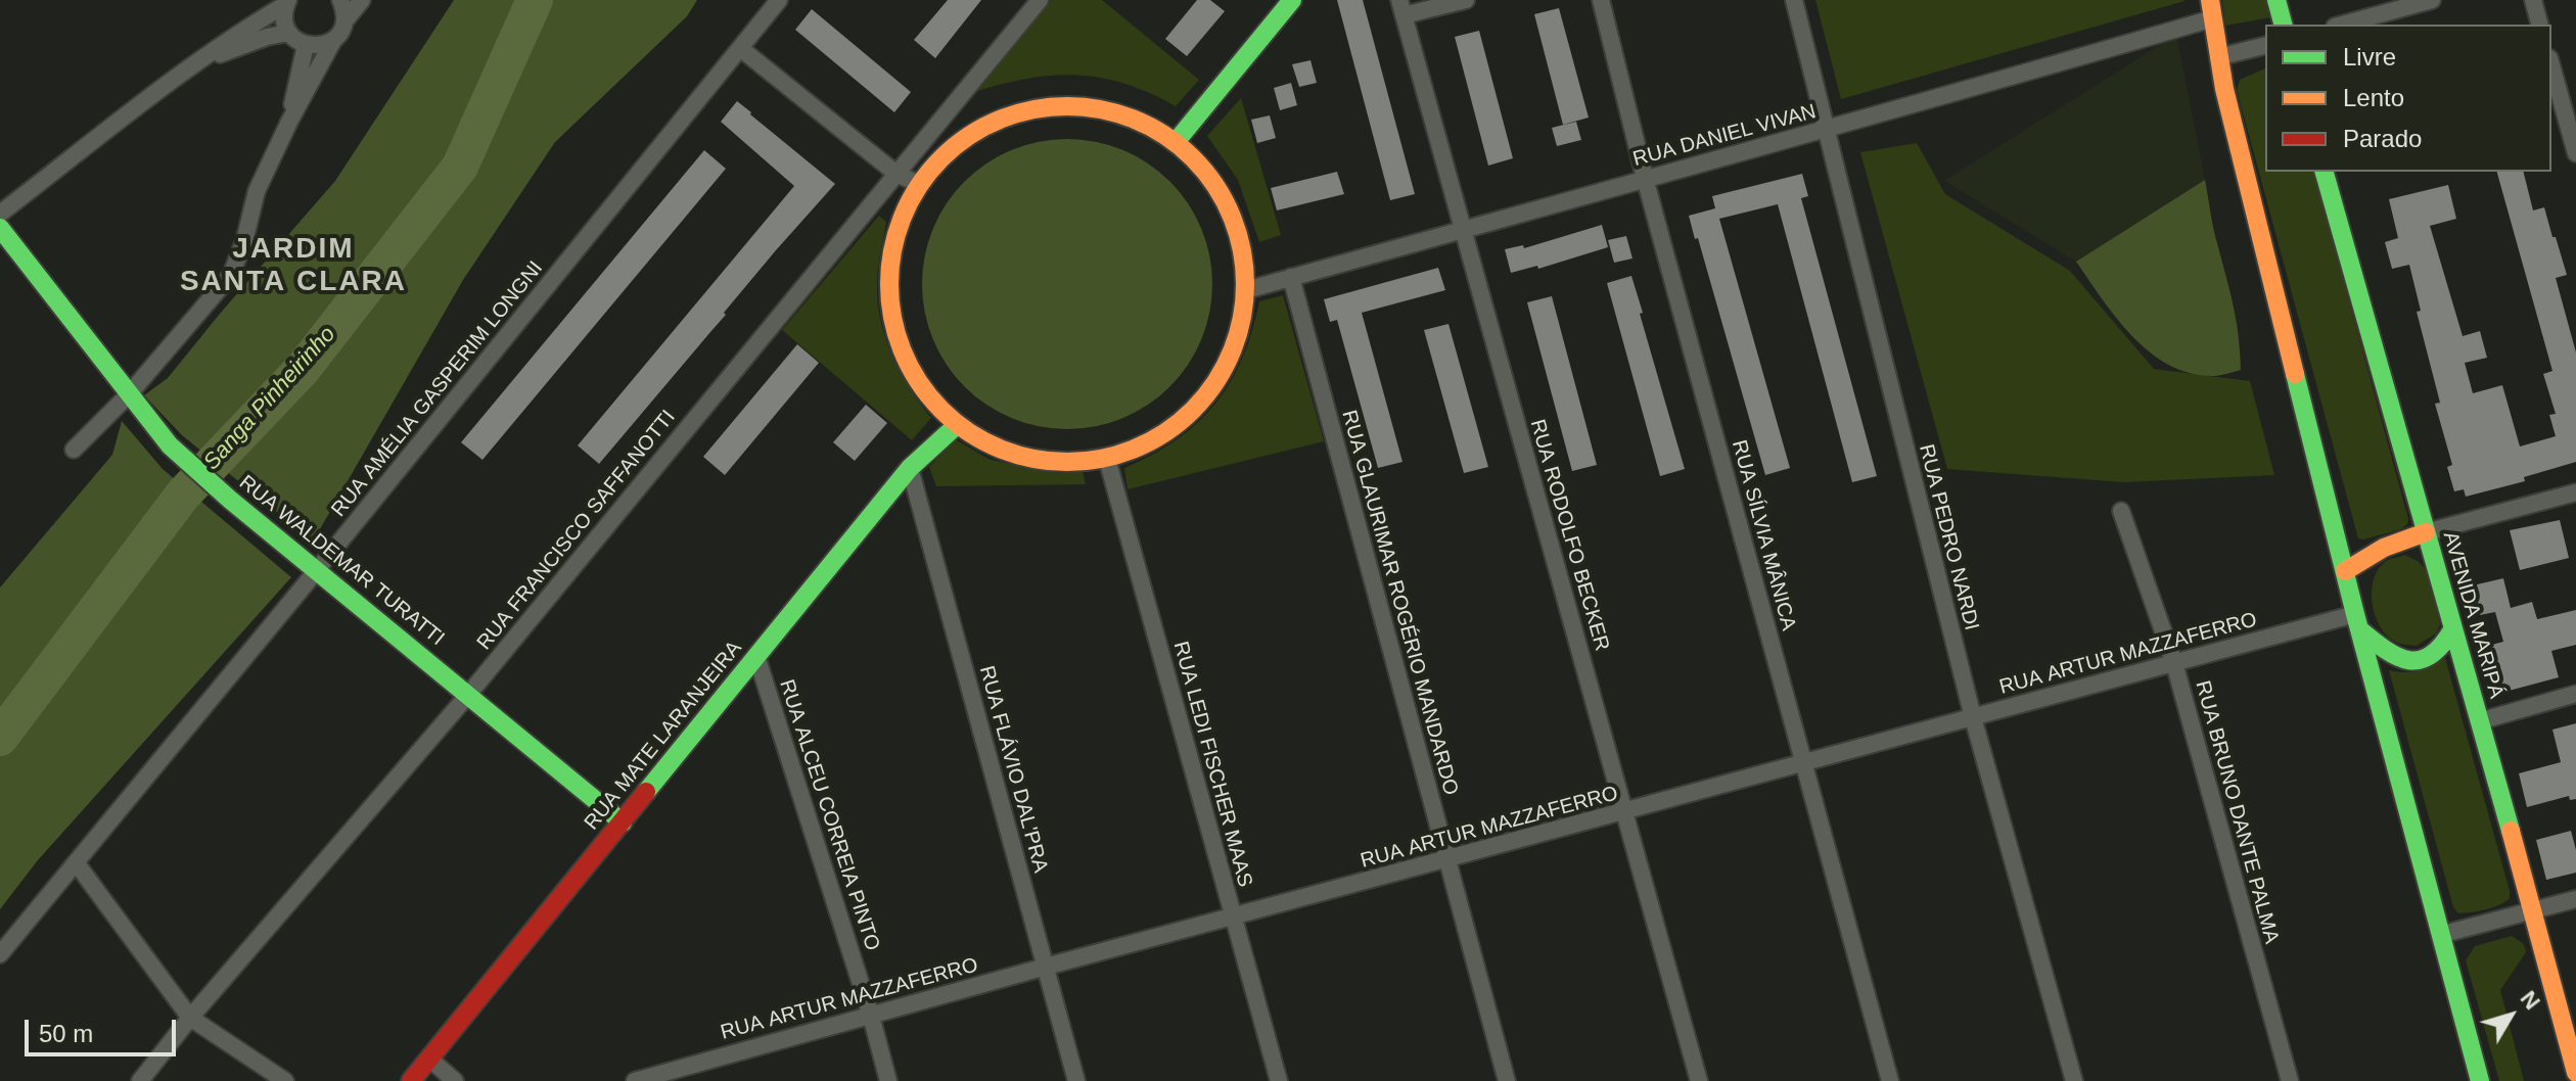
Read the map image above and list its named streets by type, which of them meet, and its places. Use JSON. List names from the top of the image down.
{
  "streets": {
    "street": [
      "RUA DANIEL VIVAN",
      "RUA AMÉLIA GASPERIM LONGNI",
      "RUA FRANCISCO SAFFANOTTI",
      "RUA RODOLFO BECKER",
      "RUA SÍLVIA MÂNICA",
      "RUA PEDRO NARDI",
      "RUA WALDEMAR TURATTI",
      "RUA GLAURIMAR ROGÉRIO MANDARDO",
      "AVENIDA MARIPÁ",
      "RUA ARTUR MAZZAFERRO",
      "RUA MATE LARANJEIRA",
      "RUA LEDI FISCHER MAAS",
      "RUA FLÁVIO DAL'PRA",
      "RUA BRUNO DANTE PALMA",
      "RUA ALCEU CORREIA PINTO"
    ]
  },
  "crossings": [
    ["RUA DANIEL VIVAN", "RUA RODOLFO BECKER"],
    ["RUA DANIEL VIVAN", "RUA SÍLVIA MÂNICA"],
    ["RUA DANIEL VIVAN", "RUA PEDRO NARDI"],
    ["RUA DANIEL VIVAN", "RUA GLAURIMAR ROGÉRIO MANDARDO"],
    ["RUA AMÉLIA GASPERIM LONGNI", "RUA WALDEMAR TURATTI"],
    ["RUA FRANCISCO SAFFANOTTI", "RUA WALDEMAR TURATTI"],
    ["RUA RODOLFO BECKER", "RUA ARTUR MAZZAFERRO"],
    ["RUA SÍLVIA MÂNICA", "RUA ARTUR MAZZAFERRO"],
    ["RUA PEDRO NARDI", "RUA ARTUR MAZZAFERRO"],
    ["RUA WALDEMAR TURATTI", "RUA MATE LARANJEIRA"],
    ["RUA GLAURIMAR ROGÉRIO MANDARDO", "RUA ARTUR MAZZAFERRO"],
    ["AVENIDA MARIPÁ", "RUA ARTUR MAZZAFERRO"],
    ["RUA ARTUR MAZZAFERRO", "RUA LEDI FISCHER MAAS"],
    ["RUA ARTUR MAZZAFERRO", "RUA FLÁVIO DAL'PRA"],
    ["RUA ARTUR MAZZAFERRO", "RUA BRUNO DANTE PALMA"],
    ["RUA ARTUR MAZZAFERRO", "RUA ALCEU CORREIA PINTO"],
    ["RUA MATE LARANJEIRA", "RUA FLÁVIO DAL'PRA"],
    ["RUA MATE LARANJEIRA", "RUA ALCEU CORREIA PINTO"]
  ],
  "districts": ["JARDIM SANTA CLARA"],
  "water": ["Sanga Pinheirinho"],
  "legend": ["Livre", "Lento", "Parado"],
  "scale_bar": "50 m",
  "north": "top right"
}
